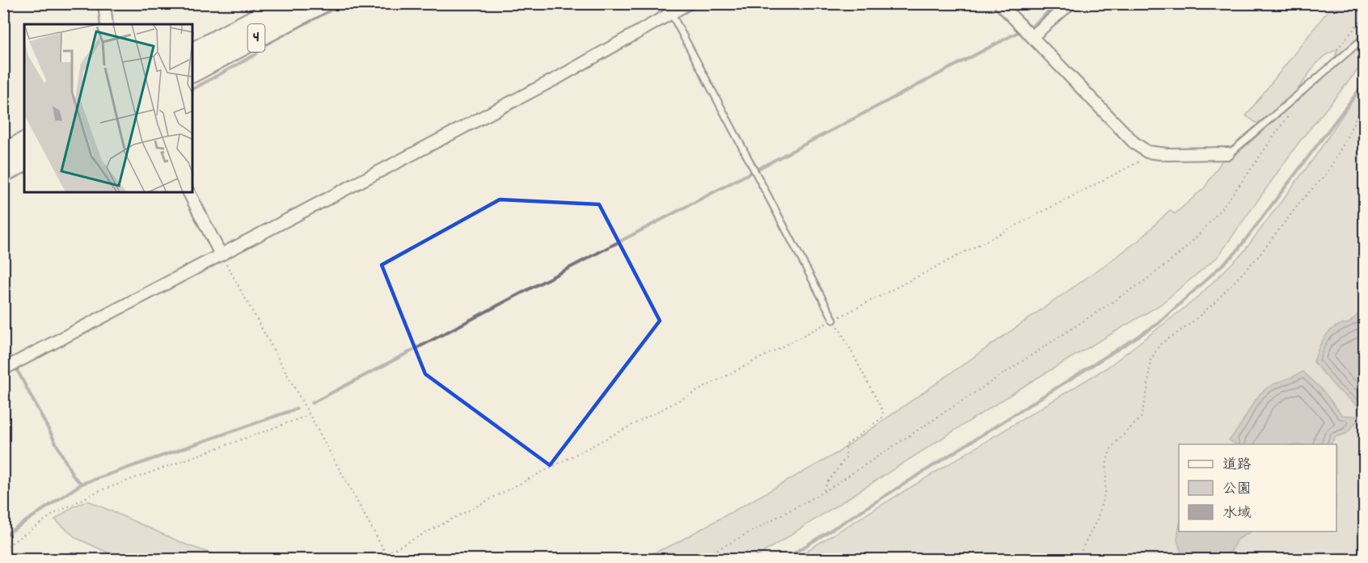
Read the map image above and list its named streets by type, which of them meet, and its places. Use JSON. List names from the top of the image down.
{
  "streets": {
    "highway": ["4"]
  },
  "legend": ["道路", "公園", "水域"]
}
